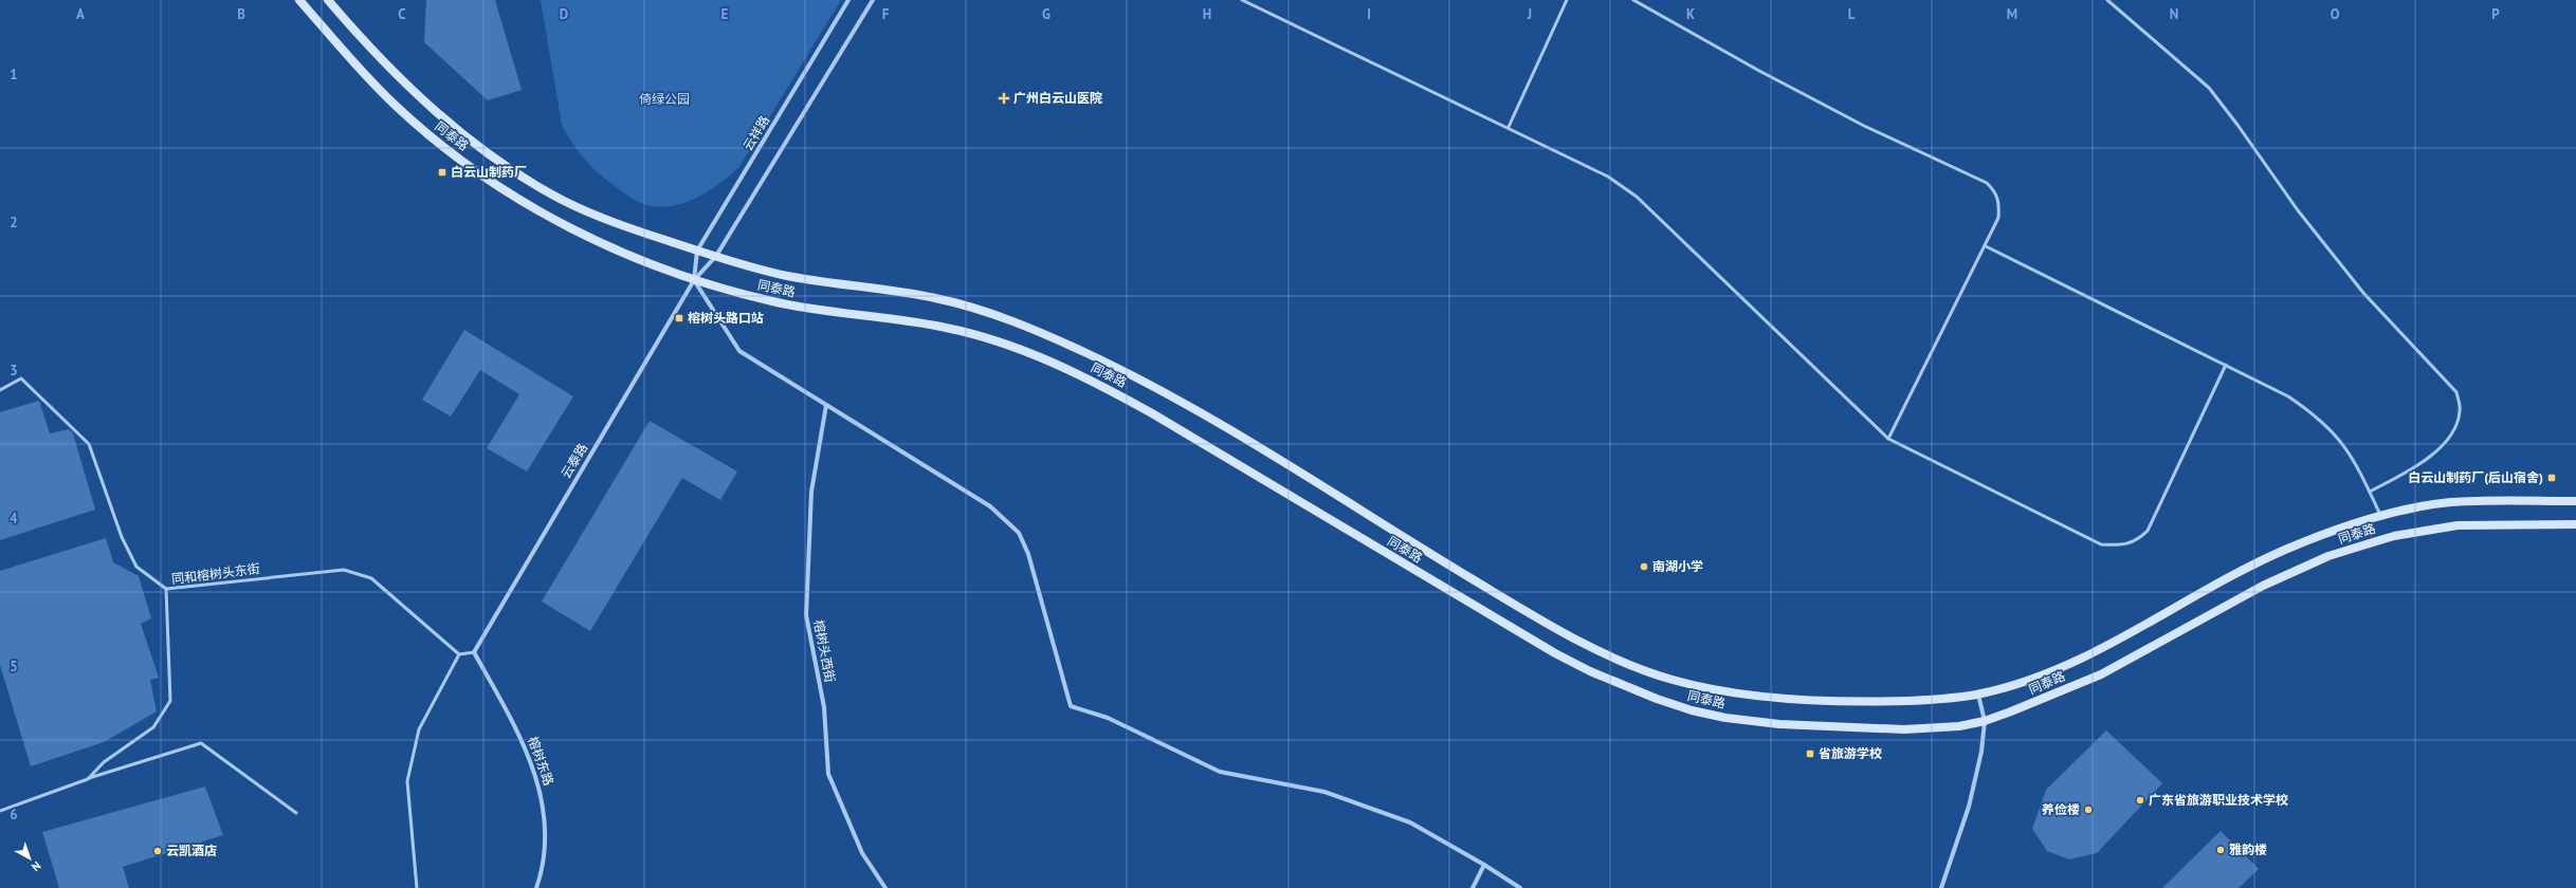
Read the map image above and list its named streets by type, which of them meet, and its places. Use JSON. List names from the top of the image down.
{
  "streets": {
    "main road": ["同泰路"],
    "street": [
      "云祥路",
      "云泰路",
      "榕树头西街",
      "榕树东路"
    ],
    "lane": ["同和榕树头东街"]
  },
  "crossings": [
    ["云祥路", "同泰路"],
    ["云祥路", "云泰路"],
    ["同泰路", "云泰路"],
    ["云泰路", "榕树东路"]
  ],
  "parks": ["倚绿公园"],
  "places": {
    "health": ["广州白云山医院"],
    "transit": [
      "白云山制药厂",
      "榕树头路口站",
      "白云山制药厂(后山宿舍)",
      "省旅游学校"
    ],
    "other": [
      "南湖小学",
      "广东省旅游职业技术学校",
      "养俭楼",
      "雅韵楼",
      "云凯酒店"
    ]
  },
  "north": "bottom right",
  "grid": {
    "columns": [
      "A",
      "B",
      "C",
      "D",
      "E",
      "F",
      "G",
      "H",
      "I",
      "J",
      "K",
      "L",
      "M",
      "N",
      "O",
      "P"
    ],
    "rows": [
      "1",
      "2",
      "3",
      "4",
      "5",
      "6"
    ]
  }
}
